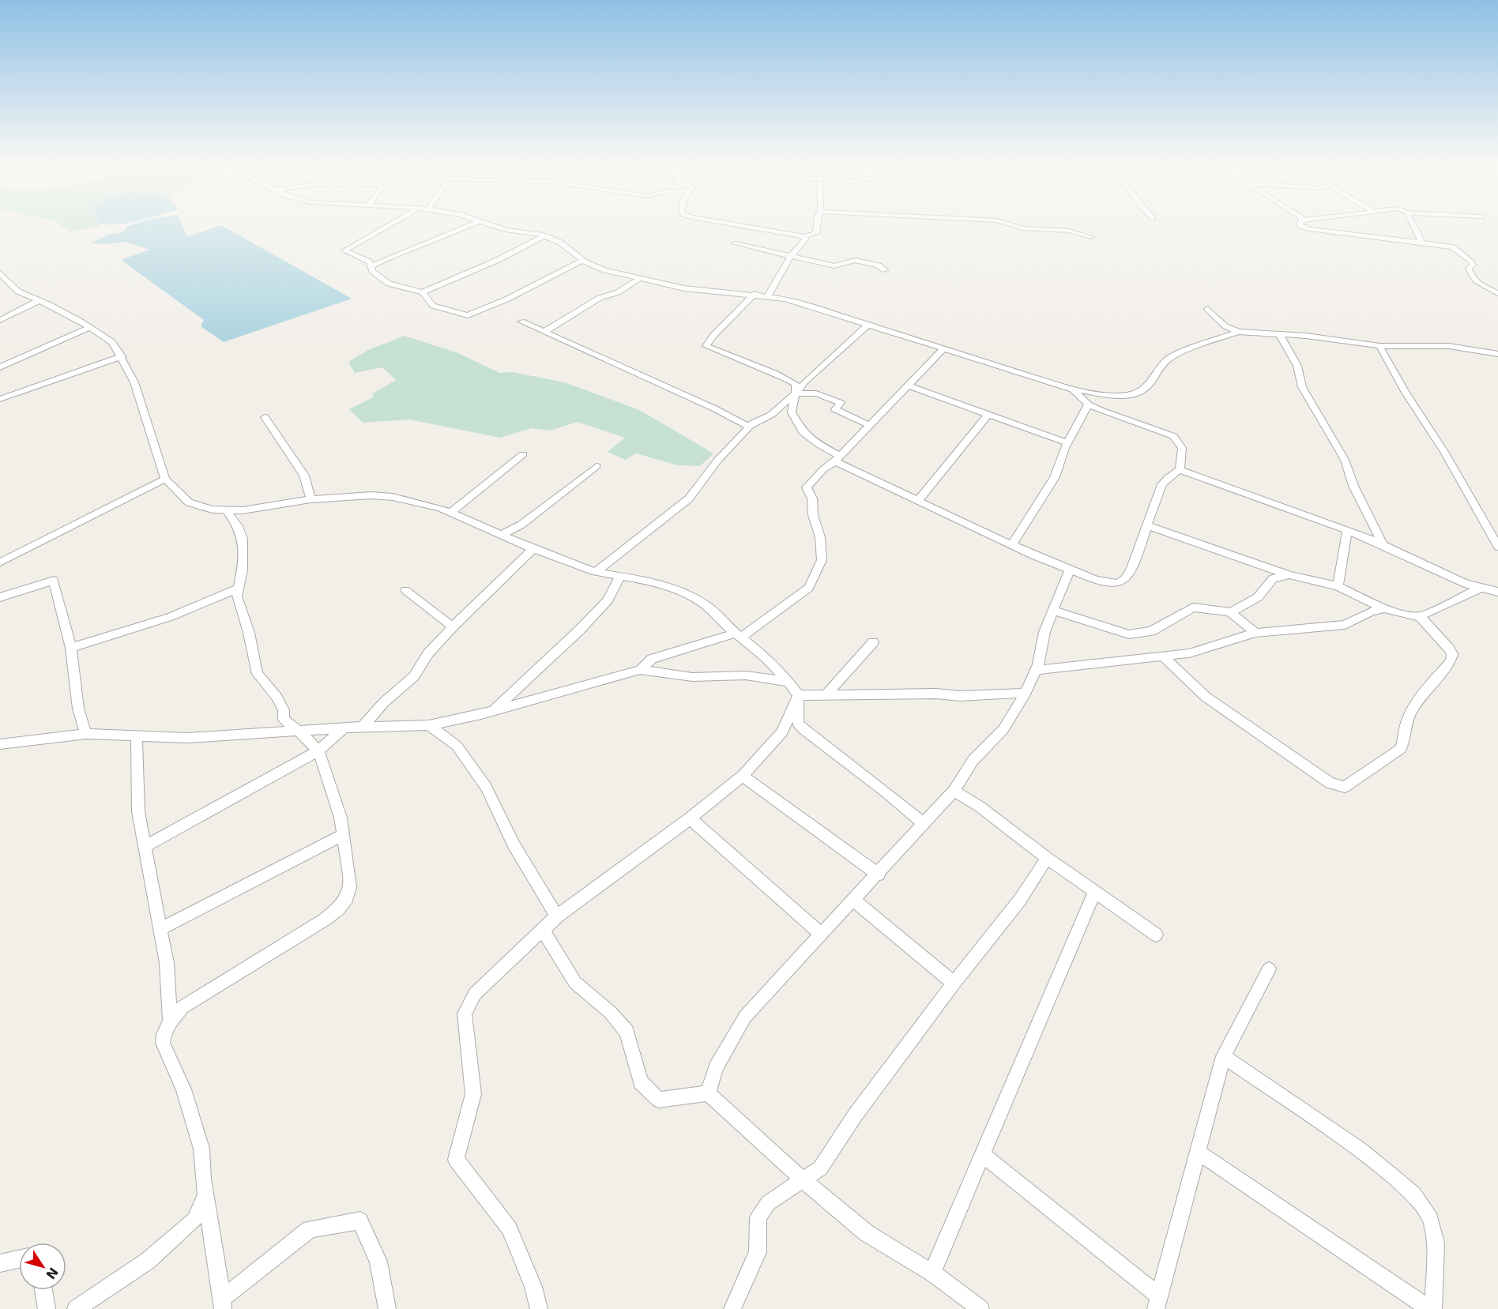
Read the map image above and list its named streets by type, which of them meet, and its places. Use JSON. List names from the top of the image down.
{
  "north": "bottom right"
}
